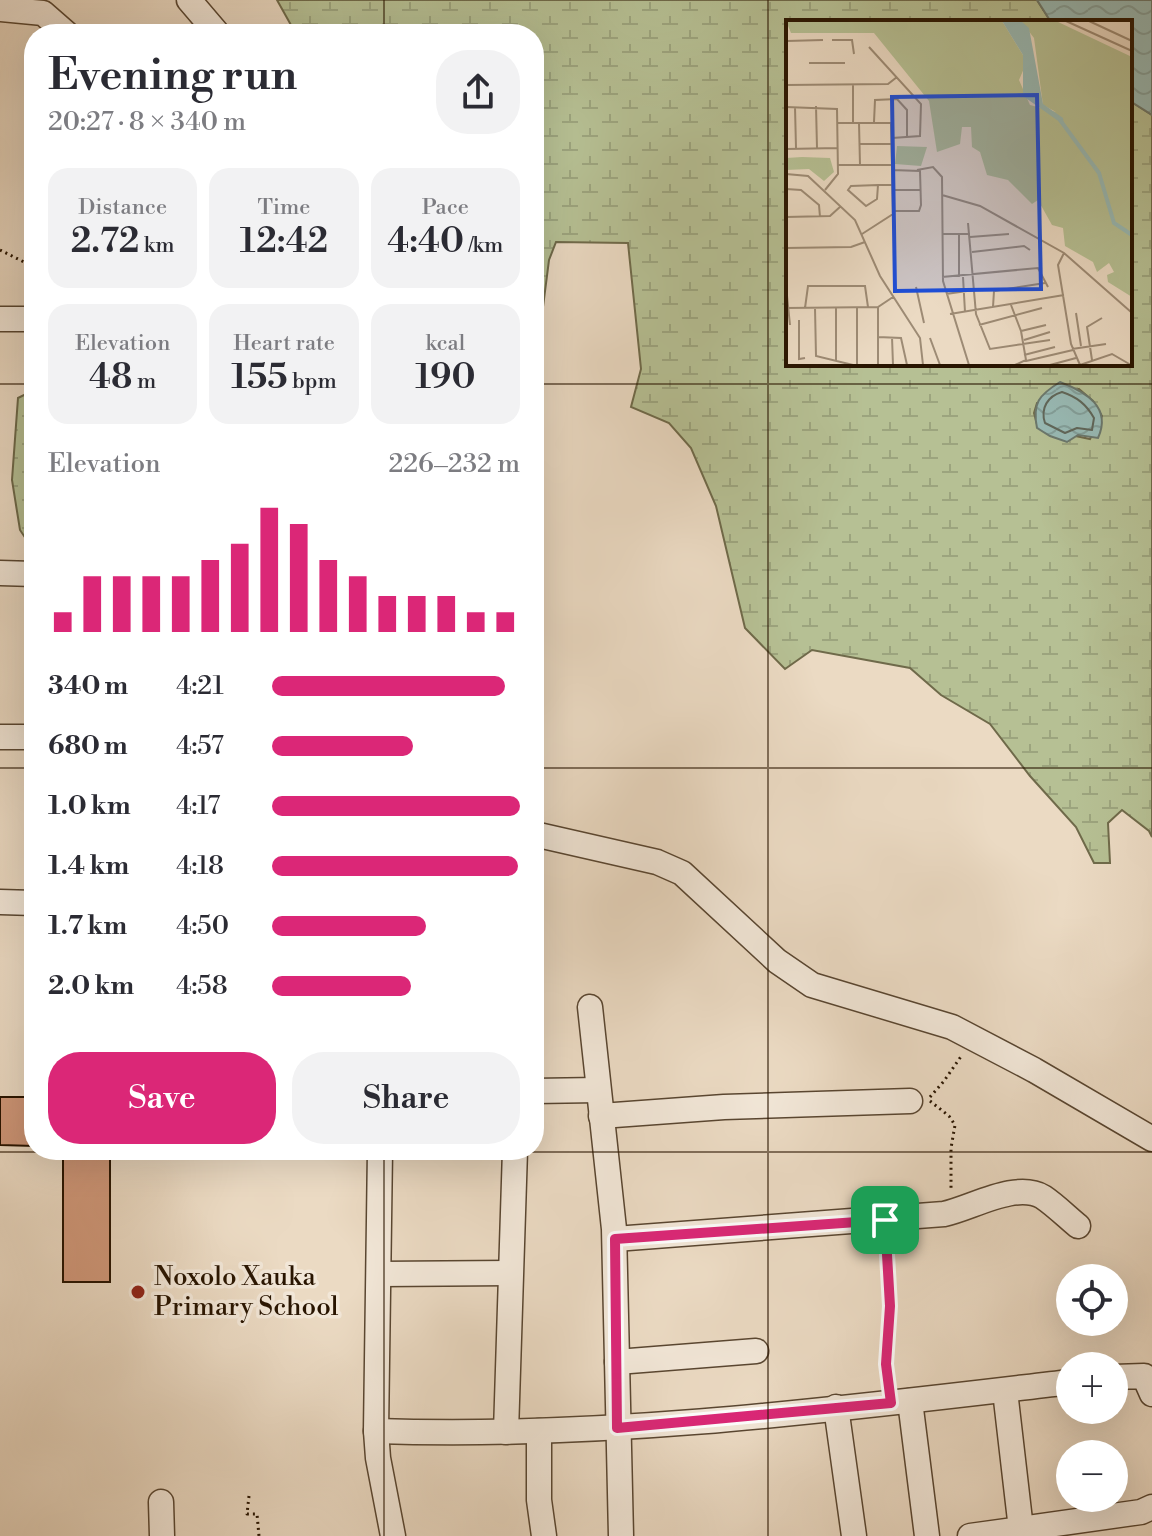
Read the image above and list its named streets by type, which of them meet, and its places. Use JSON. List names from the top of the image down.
{
  "places": ["Noxolo Xauka Primary School"],
  "page": {
    "heading": ["Evening run", "20:27 · 8 × 340 m"],
    "stats": [
      ["Distance", "2.72 km"],
      ["Time", "12:42"],
      ["Pace", "4:40 /km"],
      ["Elevation", "48 m"],
      ["Heart rate", "155 bpm"],
      ["kcal", "190"]
    ],
    "chart": ["Elevation", "226–232 m"],
    "list": [
      {
        "name": "340 m",
        "note": "4:21"
      },
      {
        "name": "680 m",
        "note": "4:57"
      },
      {
        "name": "1.0 km",
        "note": "4:17"
      },
      {
        "name": "1.4 km",
        "note": "4:18"
      },
      {
        "name": "1.7 km",
        "note": "4:50"
      },
      {
        "name": "2.0 km",
        "note": "4:58"
      }
    ],
    "buttons": ["Save", "Share"],
    "map_buttons": ["+", "−"]
  }
}
